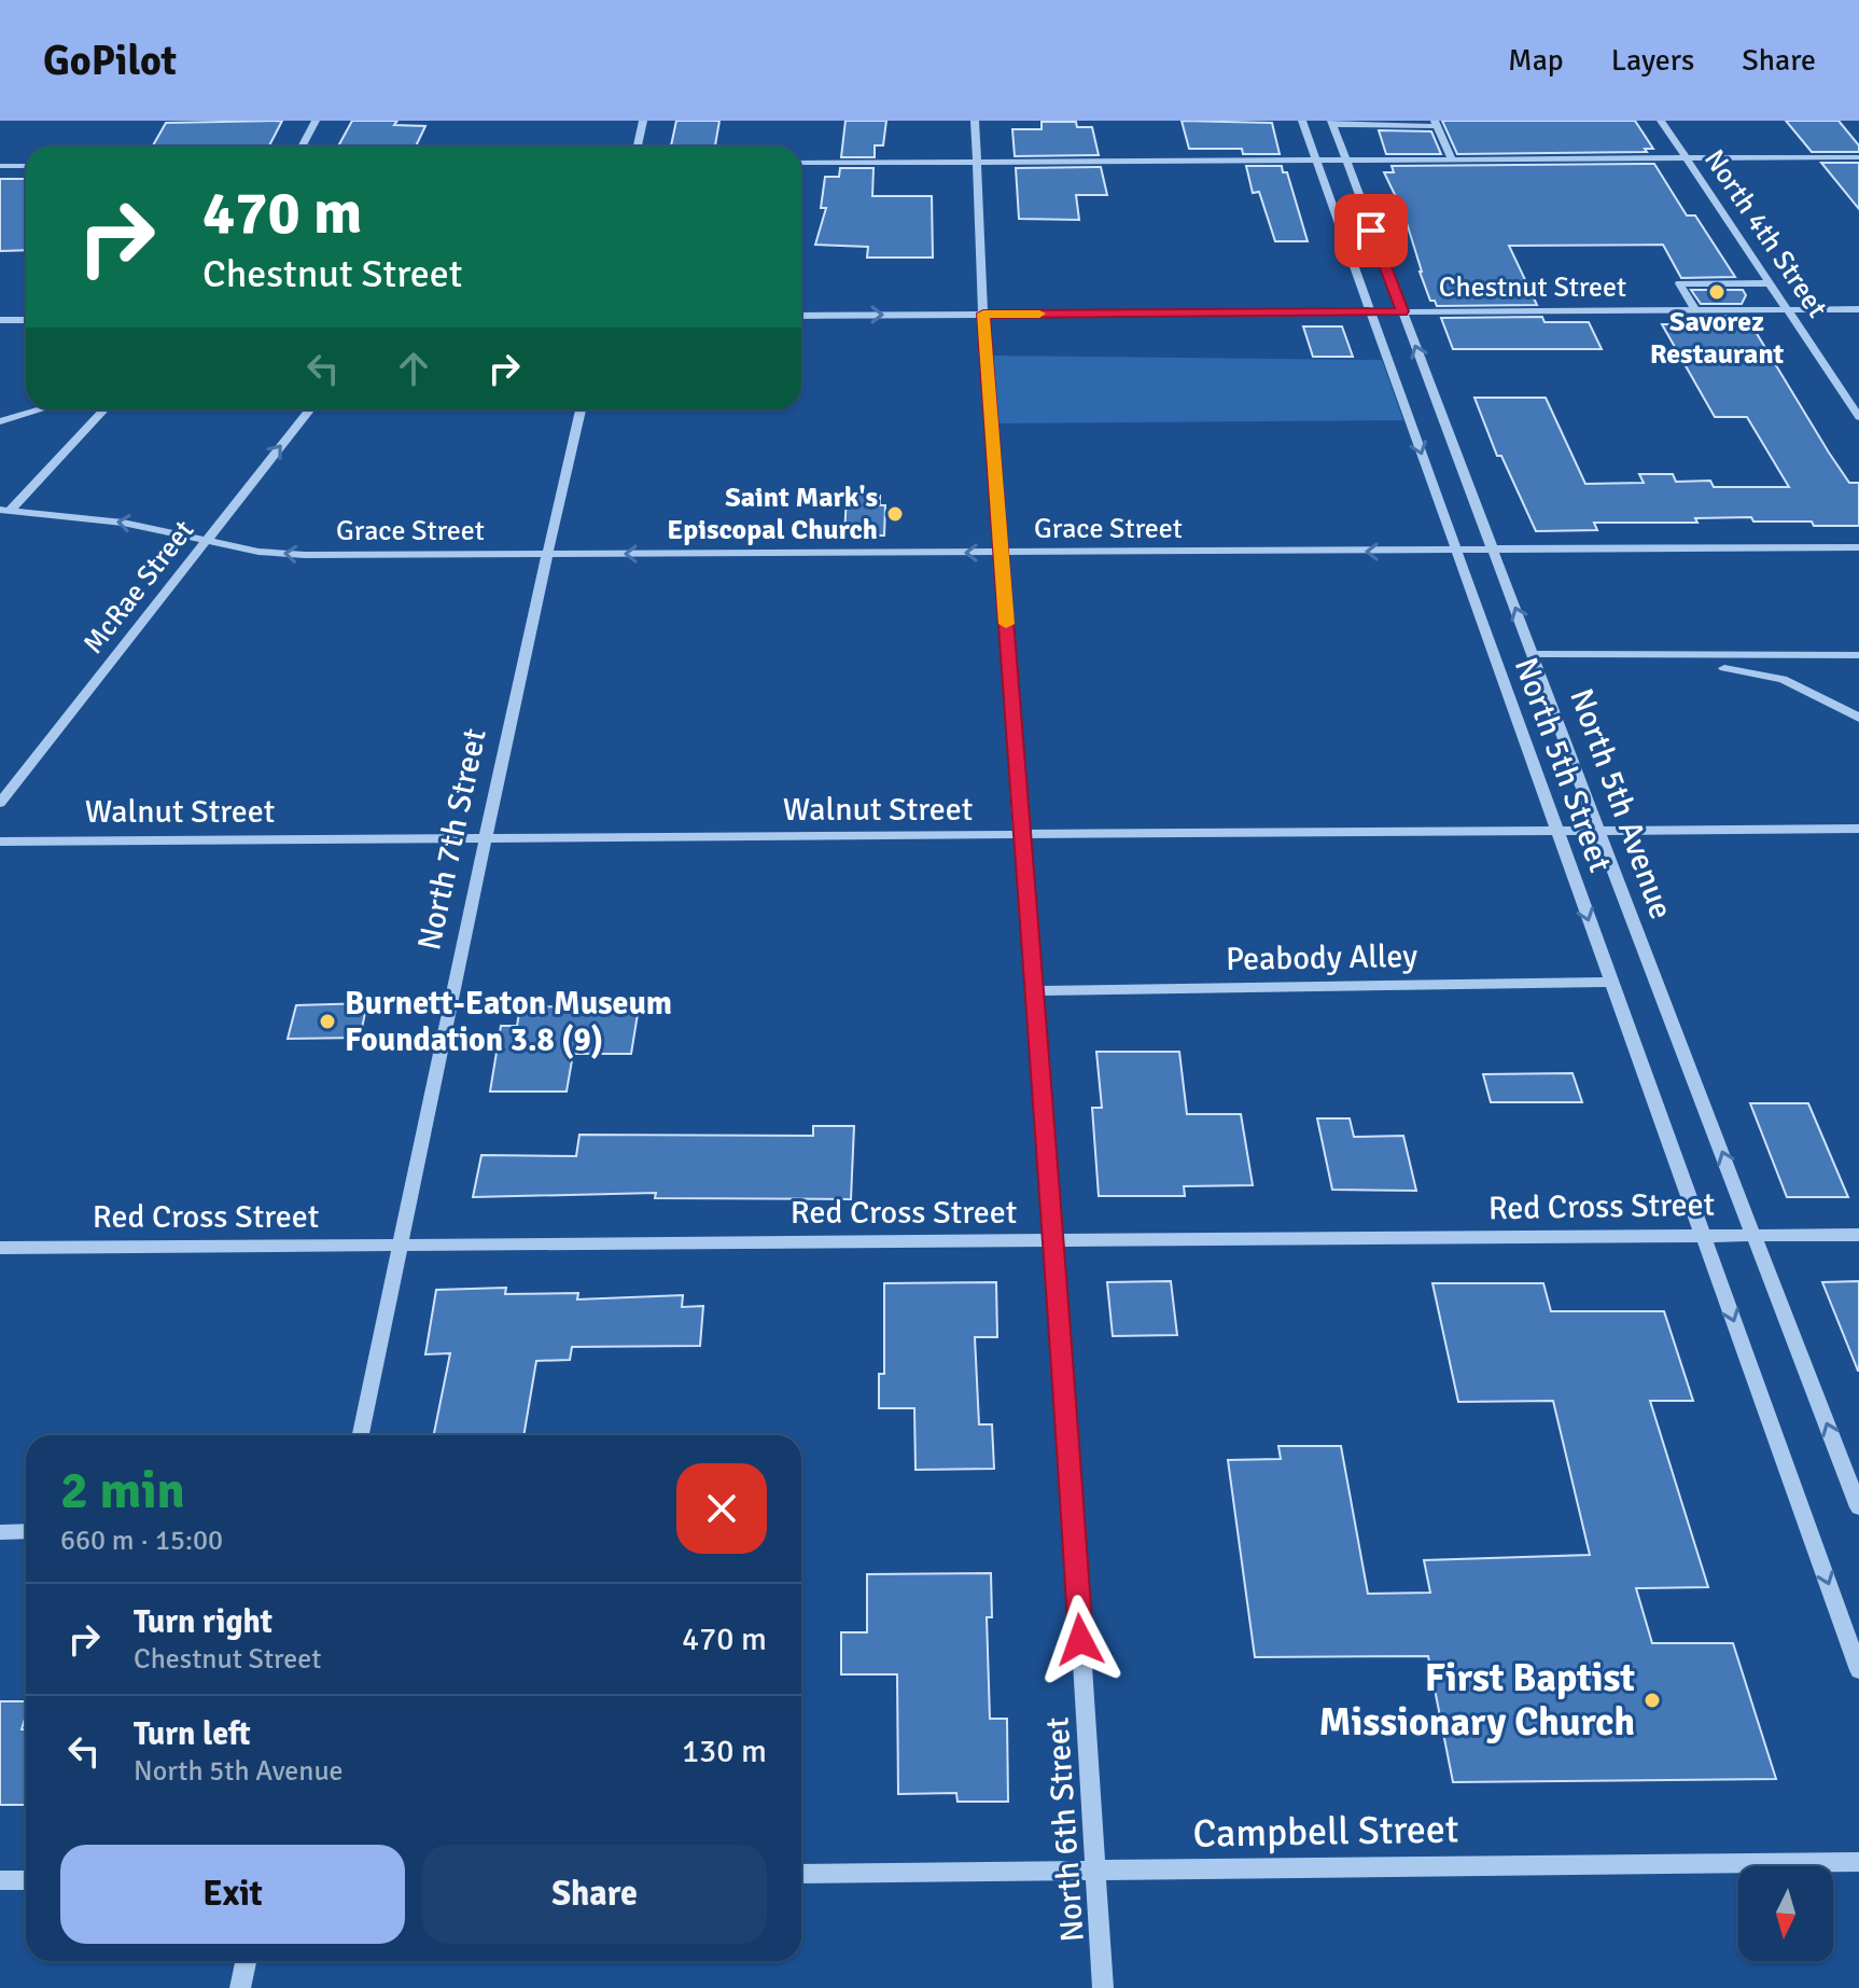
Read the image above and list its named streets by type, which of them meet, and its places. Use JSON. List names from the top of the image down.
{
  "streets": {
    "street": [
      "North 4th Street",
      "Chestnut Street",
      "Grace Street",
      "McRae Street",
      "North 5th Street",
      "North 5th Avenue",
      "Walnut Street",
      "North 7th Street",
      "Peabody Alley",
      "Red Cross Street",
      "North 6th Street",
      "Campbell Street"
    ]
  },
  "crossings": [
    ["North 4th Street", "Chestnut Street"],
    ["Chestnut Street", "North 5th Street"],
    ["Chestnut Street", "North 5th Avenue"],
    ["Chestnut Street", "North 6th Street"],
    ["Grace Street", "McRae Street"],
    ["Grace Street", "North 5th Street"],
    ["Grace Street", "North 5th Avenue"],
    ["Grace Street", "North 7th Street"],
    ["Grace Street", "North 6th Street"],
    ["North 5th Street", "Walnut Street"],
    ["North 5th Street", "Peabody Alley"],
    ["North 5th Street", "Red Cross Street"],
    ["North 5th Avenue", "Walnut Street"],
    ["North 5th Avenue", "Red Cross Street"],
    ["Walnut Street", "North 7th Street"],
    ["Walnut Street", "North 6th Street"],
    ["North 7th Street", "Red Cross Street"],
    ["Peabody Alley", "North 6th Street"],
    ["Red Cross Street", "North 6th Street"],
    ["North 6th Street", "Campbell Street"]
  ],
  "one_way": ["Grace Street", "North 5th Street", "North 5th Avenue"],
  "places": [
    "Savorez Restaurant",
    "Saint Mark's Episcopal Church",
    "Burnett-Eaton Museum Foundation 3.8 (9)",
    "First Baptist Missionary Church"
  ],
  "north": "bottom",
  "page": {
    "header": "GoPilot",
    "nav": ["Map", "Layers", "Share"],
    "turn": ["470 m", "Chestnut Street"],
    "heading": ["2 min", "660 m · 15:00"],
    "list": [
      {
        "name": "Turn right",
        "note": "Chestnut Street",
        "value": "470 m"
      },
      {
        "name": "Turn left",
        "note": "North 5th Avenue",
        "value": "130 m"
      }
    ],
    "buttons": ["Exit", "Share"]
  }
}
